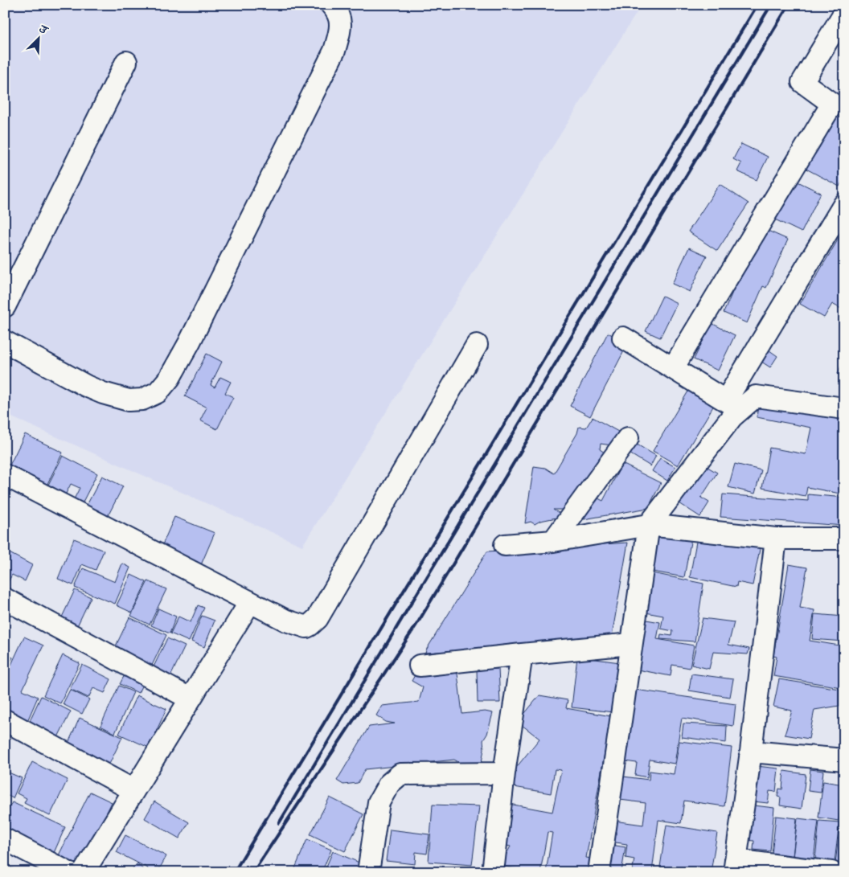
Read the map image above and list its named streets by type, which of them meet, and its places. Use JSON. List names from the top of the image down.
{
  "north": "top right"
}
